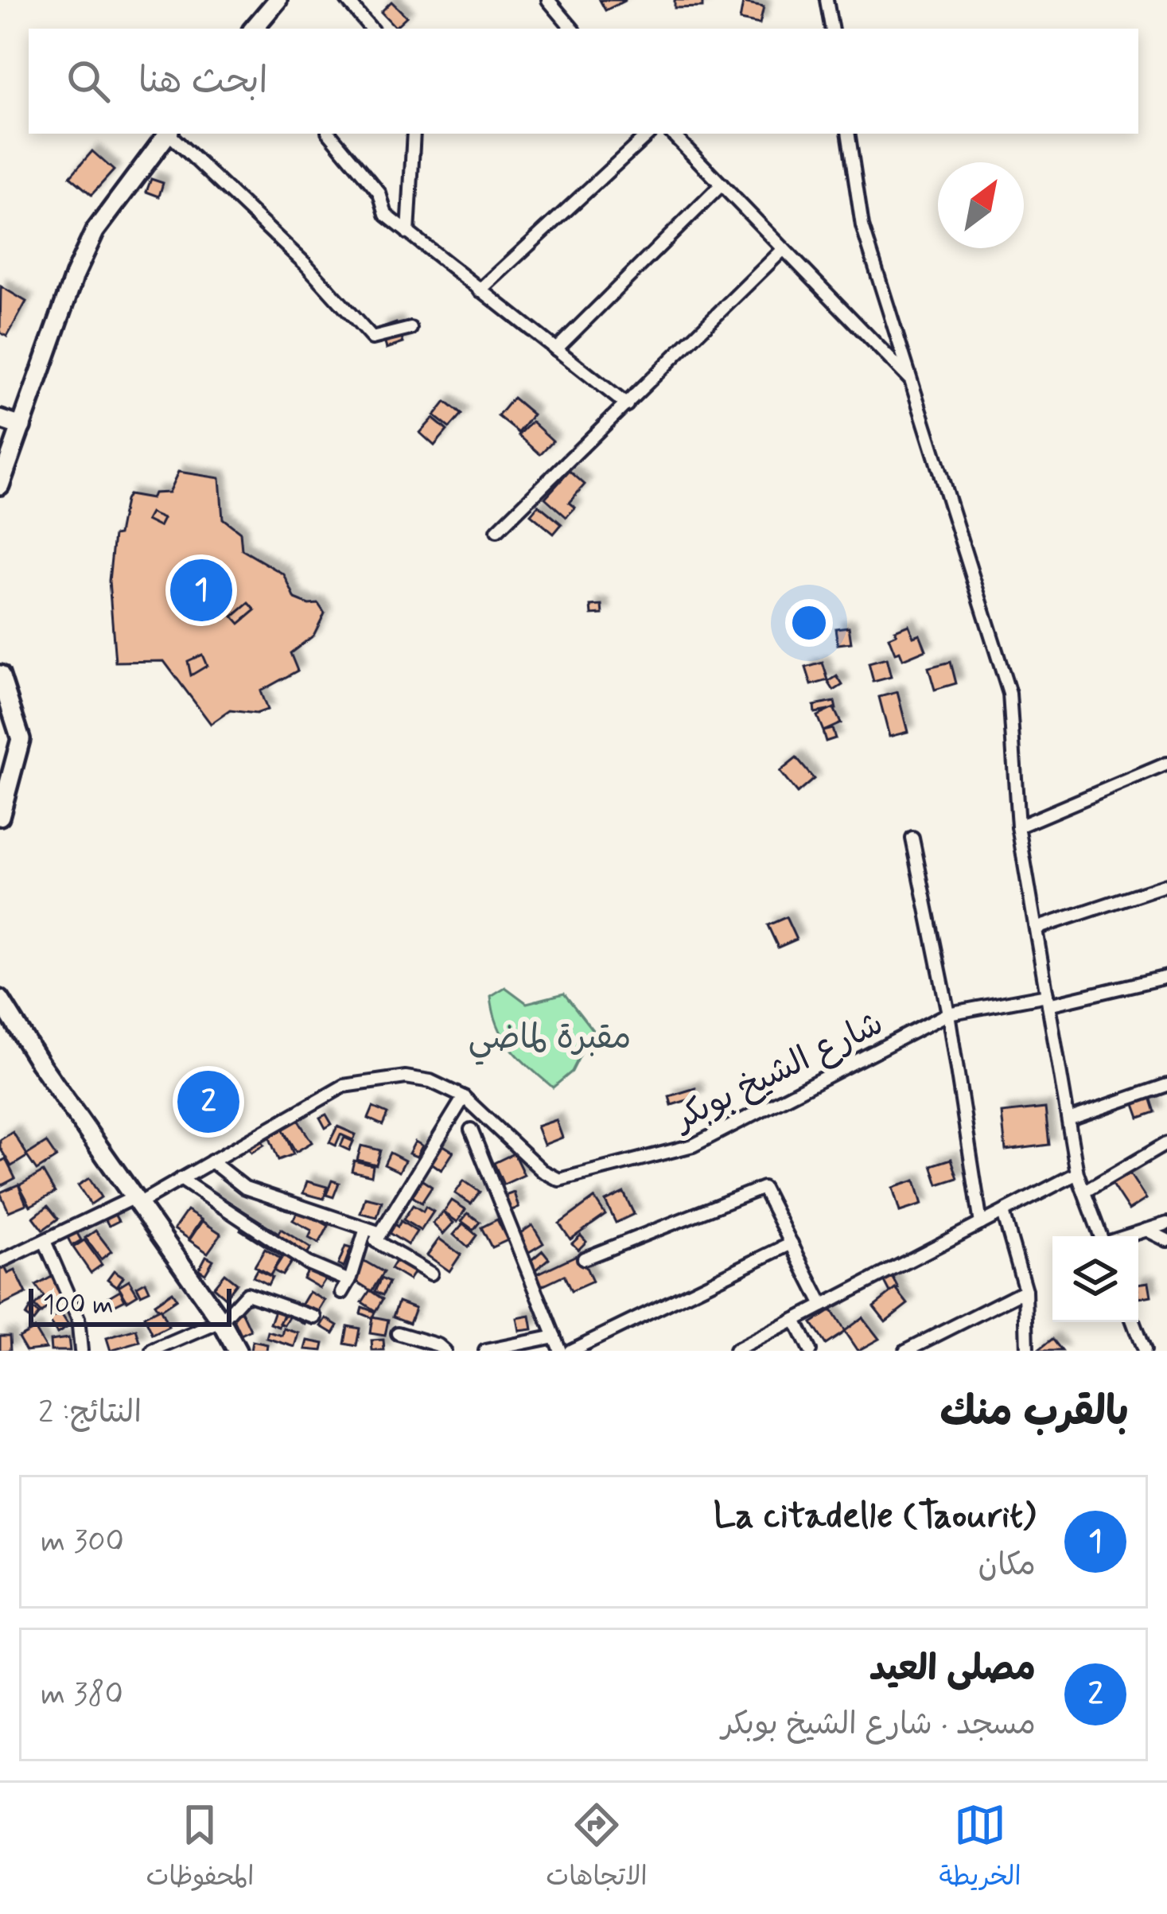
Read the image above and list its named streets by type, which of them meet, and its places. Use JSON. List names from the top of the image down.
{
  "streets": {
    "street": ["شارع الشيخ بوبكر"]
  },
  "parks": ["مقبرة لماضي"],
  "scale_bar": "100 m",
  "north": "top right",
  "page": {
    "search": "ابحث هنا",
    "pins": ["1", "2"],
    "scale": "100 m",
    "heading": ["بالقرب منك", "النتائج: 2"],
    "list": [
      {
        "mark": "1",
        "name": "La citadelle (Taourit)",
        "note": "مكان",
        "value": "300 m"
      },
      {
        "mark": "2",
        "name": "مصلى العيد",
        "note": "مسجد · شارع الشيخ بوبكر",
        "value": "380 m"
      }
    ],
    "nav": ["الخريطة", "الاتجاهات", "المحفوظات"]
  }
}
